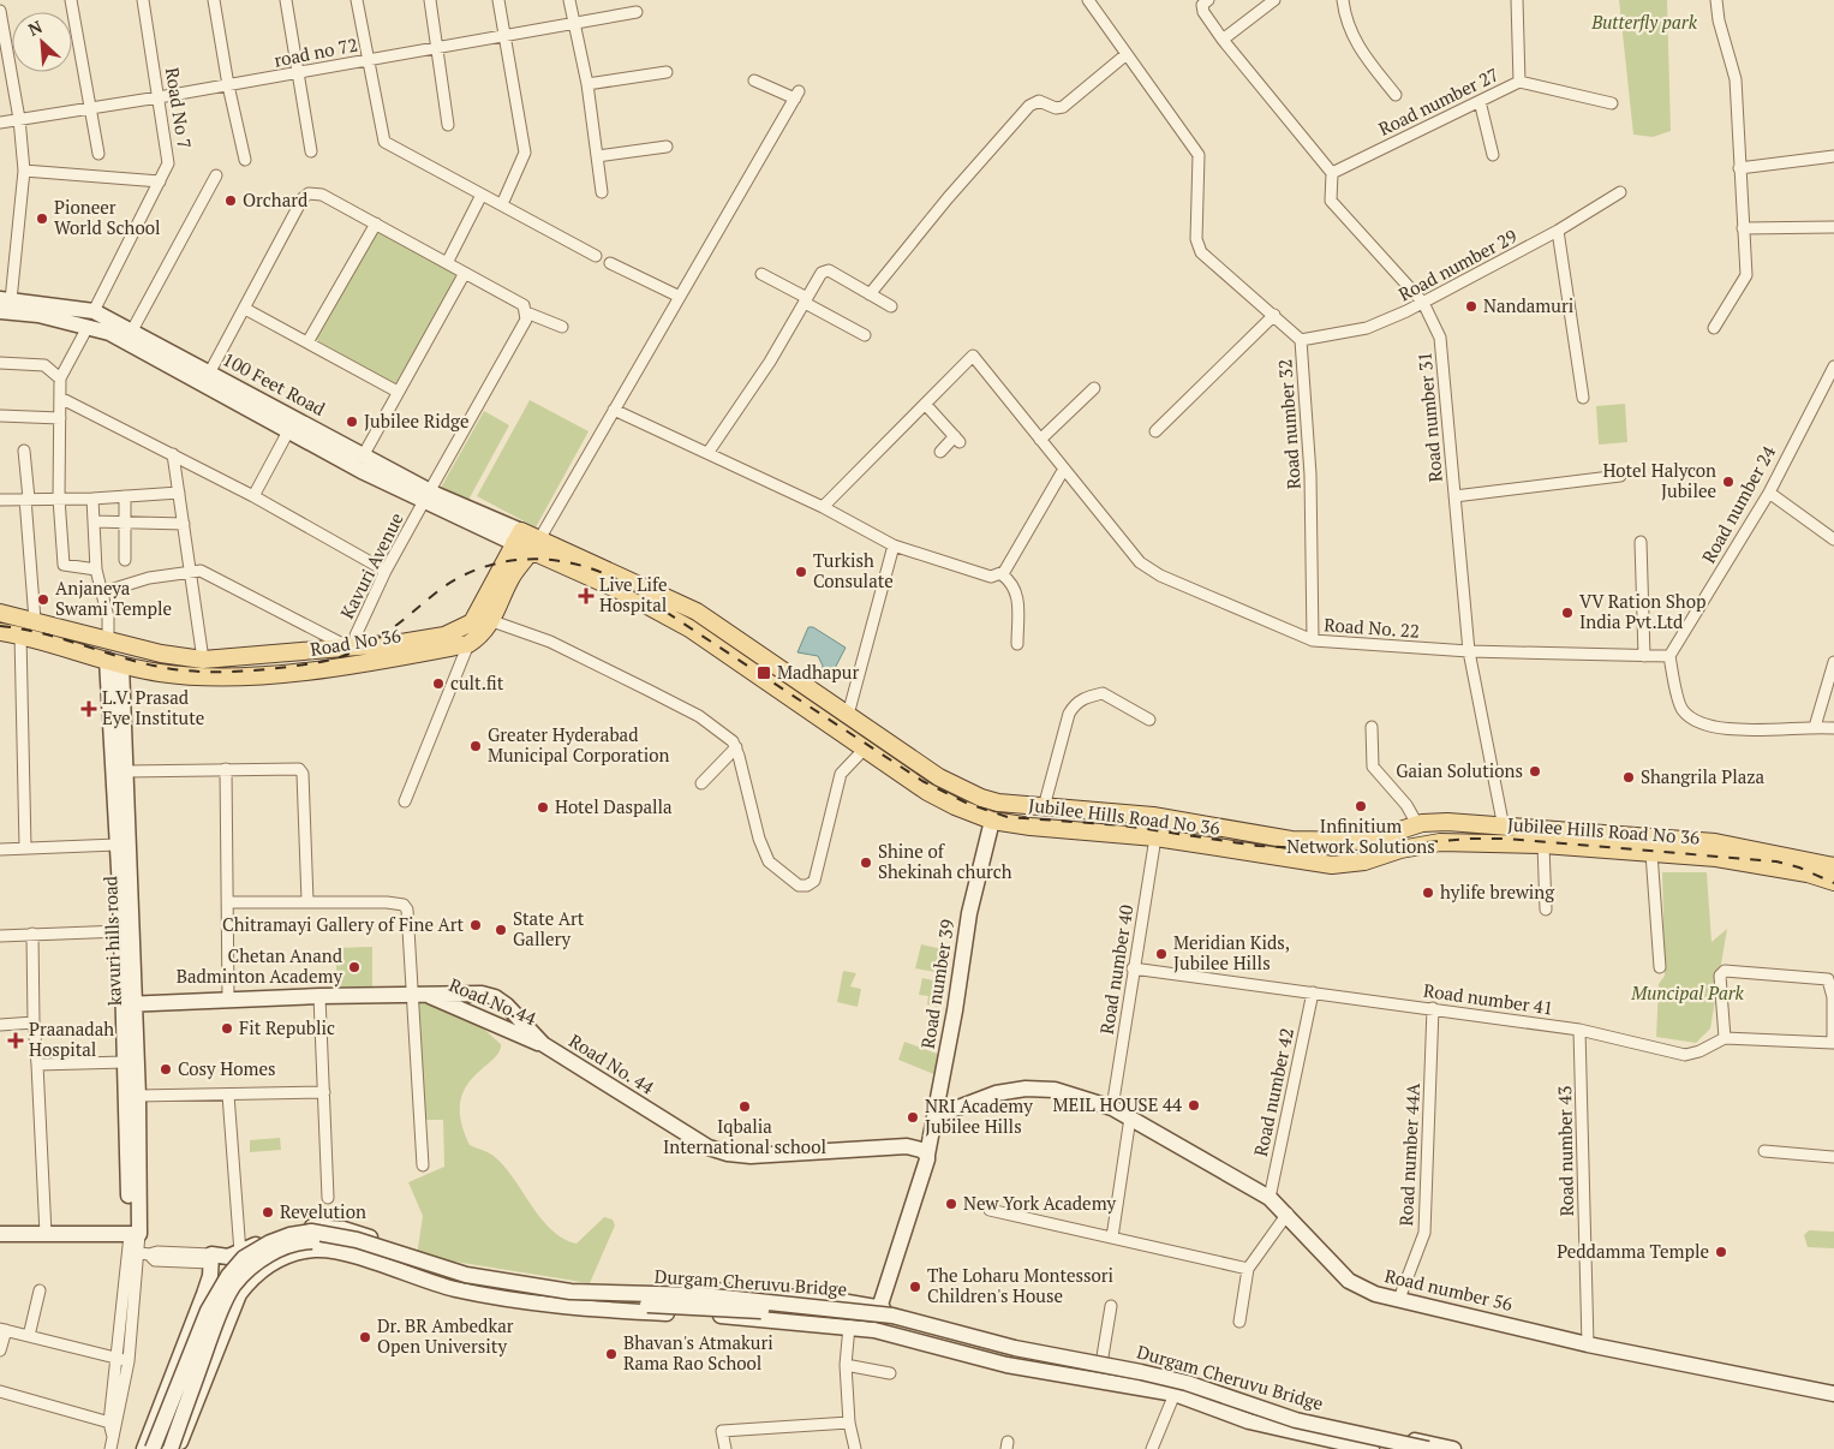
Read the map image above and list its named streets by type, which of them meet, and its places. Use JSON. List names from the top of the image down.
{
  "streets": {
    "main road": [
      "100 Feet Road",
      "Road No 36",
      "Jubilee Hills Road No 36",
      "kavuri hills road",
      "Road number 39",
      "Road No.44",
      "Road No. 44",
      "Durgam Cheruvu Bridge",
      "Road number 56"
    ],
    "street": [
      "road no 72",
      "Road number 27",
      "Road No 7",
      "Road number 29",
      "Road number 31",
      "Road number 32",
      "Road number 24",
      "Kavuri Avenue",
      "Road No. 22",
      "Road number 40",
      "Road number 41",
      "Road number 42",
      "Road number 43",
      "Road number 44A"
    ]
  },
  "crossings": [
    ["road no 72", "Road No 7"],
    ["Road number 27", "Road number 31"],
    ["Road No 7", "100 Feet Road"],
    ["Road number 29", "Road number 31"],
    ["Road number 29", "Road number 32"],
    ["100 Feet Road", "Kavuri Avenue"],
    ["100 Feet Road", "Road No 36"],
    ["100 Feet Road", "Jubilee Hills Road No 36"],
    ["Road number 31", "Road No. 22"],
    ["Road number 31", "Jubilee Hills Road No 36"],
    ["Road number 32", "Road No. 22"],
    ["Road number 24", "Road No. 22"],
    ["Kavuri Avenue", "Road No 36"],
    ["Road No 36", "Jubilee Hills Road No 36"],
    ["Road No 36", "kavuri hills road"],
    ["Jubilee Hills Road No 36", "Road number 40"],
    ["Jubilee Hills Road No 36", "Road number 39"],
    ["kavuri hills road", "Road No. 44"],
    ["Road number 40", "Road number 41"],
    ["Road number 40", "Road number 56"],
    ["Road number 39", "Road No. 44"],
    ["Road number 39", "Road number 56"],
    ["Road number 41", "Road number 42"],
    ["Road number 41", "Road number 43"],
    ["Road number 41", "Road number 44A"],
    ["Road No.44", "Road No. 44"],
    ["Road number 42", "Road number 56"],
    ["Road number 43", "Road number 56"],
    ["Road number 44A", "Road number 56"]
  ],
  "parks": ["Butterfly park", "Muncipal Park"],
  "places": {
    "other": [
      "Orchard",
      "Pioneer World School",
      "Nandamuri",
      "Jubilee Ridge",
      "Hotel Halycon Jubilee",
      "Turkish Consulate",
      "Anjaneya Swami Temple",
      "VV Ration Shop India Pvt.Ltd",
      "cult.fit",
      "Greater Hyderabad Municipal Corporation",
      "Gaian Solutions",
      "Shangrila Plaza",
      "Infinitium Network Solutions",
      "Hotel Daspalla",
      "Shine of Shekinah church",
      "hylife brewing",
      "Chitramayi Gallery of Fine Art",
      "State Art Gallery",
      "Meridian Kids, Jubilee Hills",
      "Chetan Anand Badminton Academy",
      "Fit Republic",
      "Cosy Homes",
      "MEIL HOUSE 44",
      "Iqbalia International school",
      "NRI Academy Jubilee Hills",
      "New York Academy",
      "Revelution",
      "Peddamma Temple",
      "The Loharu Montessori Children's House",
      "Dr. BR Ambedkar Open University",
      "Bhavan's Atmakuri Rama Rao School"
    ],
    "health": ["Live Life Hospital", "L.V. Prasad Eye Institute", "Praanadah Hospital"],
    "transit": ["Madhapur"]
  },
  "north": "top left"
}
